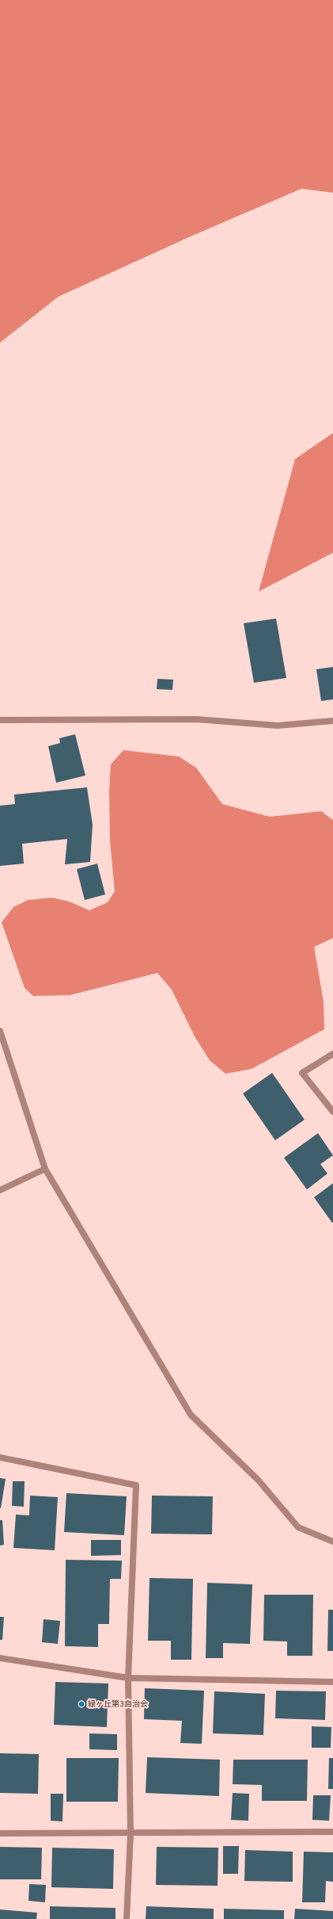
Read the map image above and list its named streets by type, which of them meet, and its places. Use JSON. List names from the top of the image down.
{
  "places": ["緑ヶ丘第3自治会"]
}
